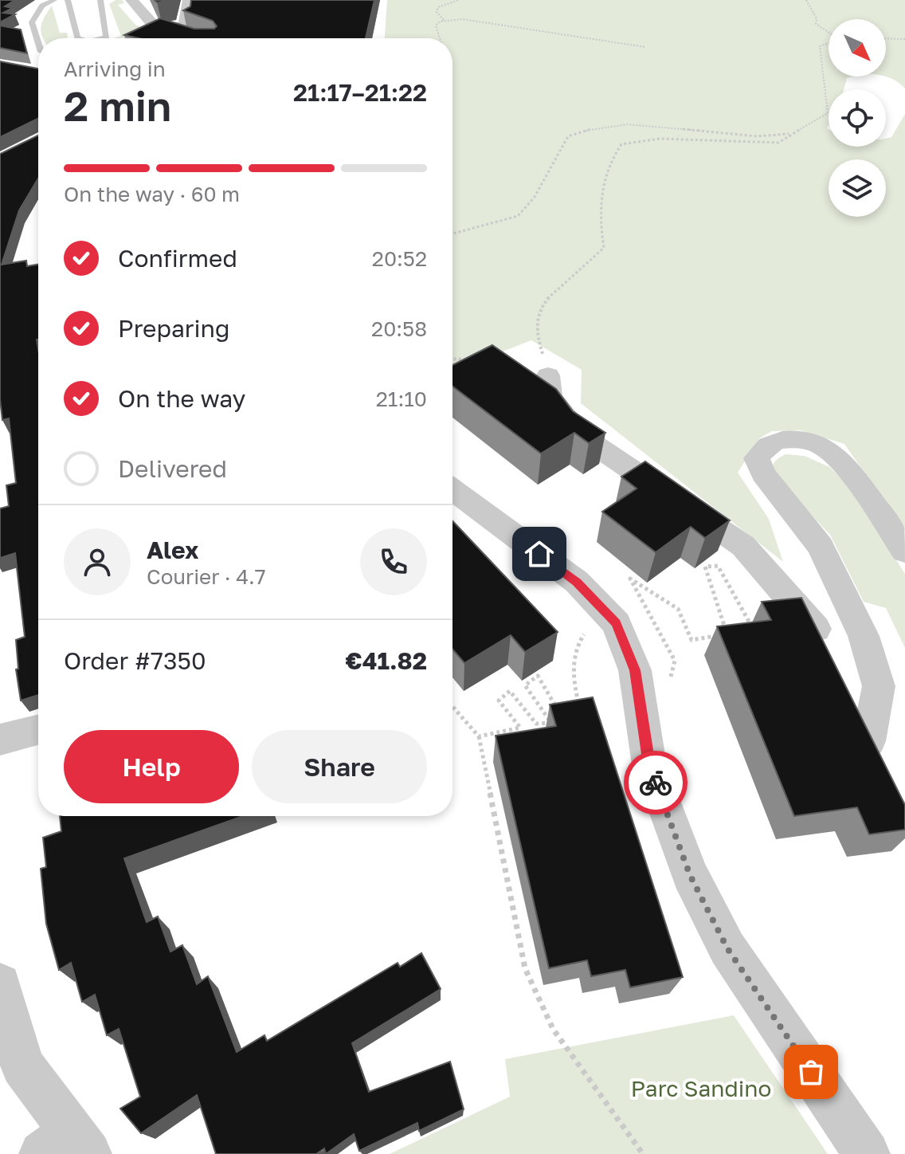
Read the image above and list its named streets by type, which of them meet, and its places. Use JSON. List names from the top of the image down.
{
  "parks": ["Parc Sandino"],
  "north": "bottom right",
  "page": {
    "heading": ["2 min", "Arriving in", "21:17–21:22"],
    "panel": [
      "Alex",
      "Courier · 4.7",
      "Order #7350",
      "€41.82"
    ],
    "bar": "On the way · 60 m",
    "list": [
      ["Confirmed", "20:52"],
      ["Preparing", "20:58"],
      ["On the way", "21:10"],
      "Delivered"
    ],
    "buttons": ["Help", "Share"]
  }
}
